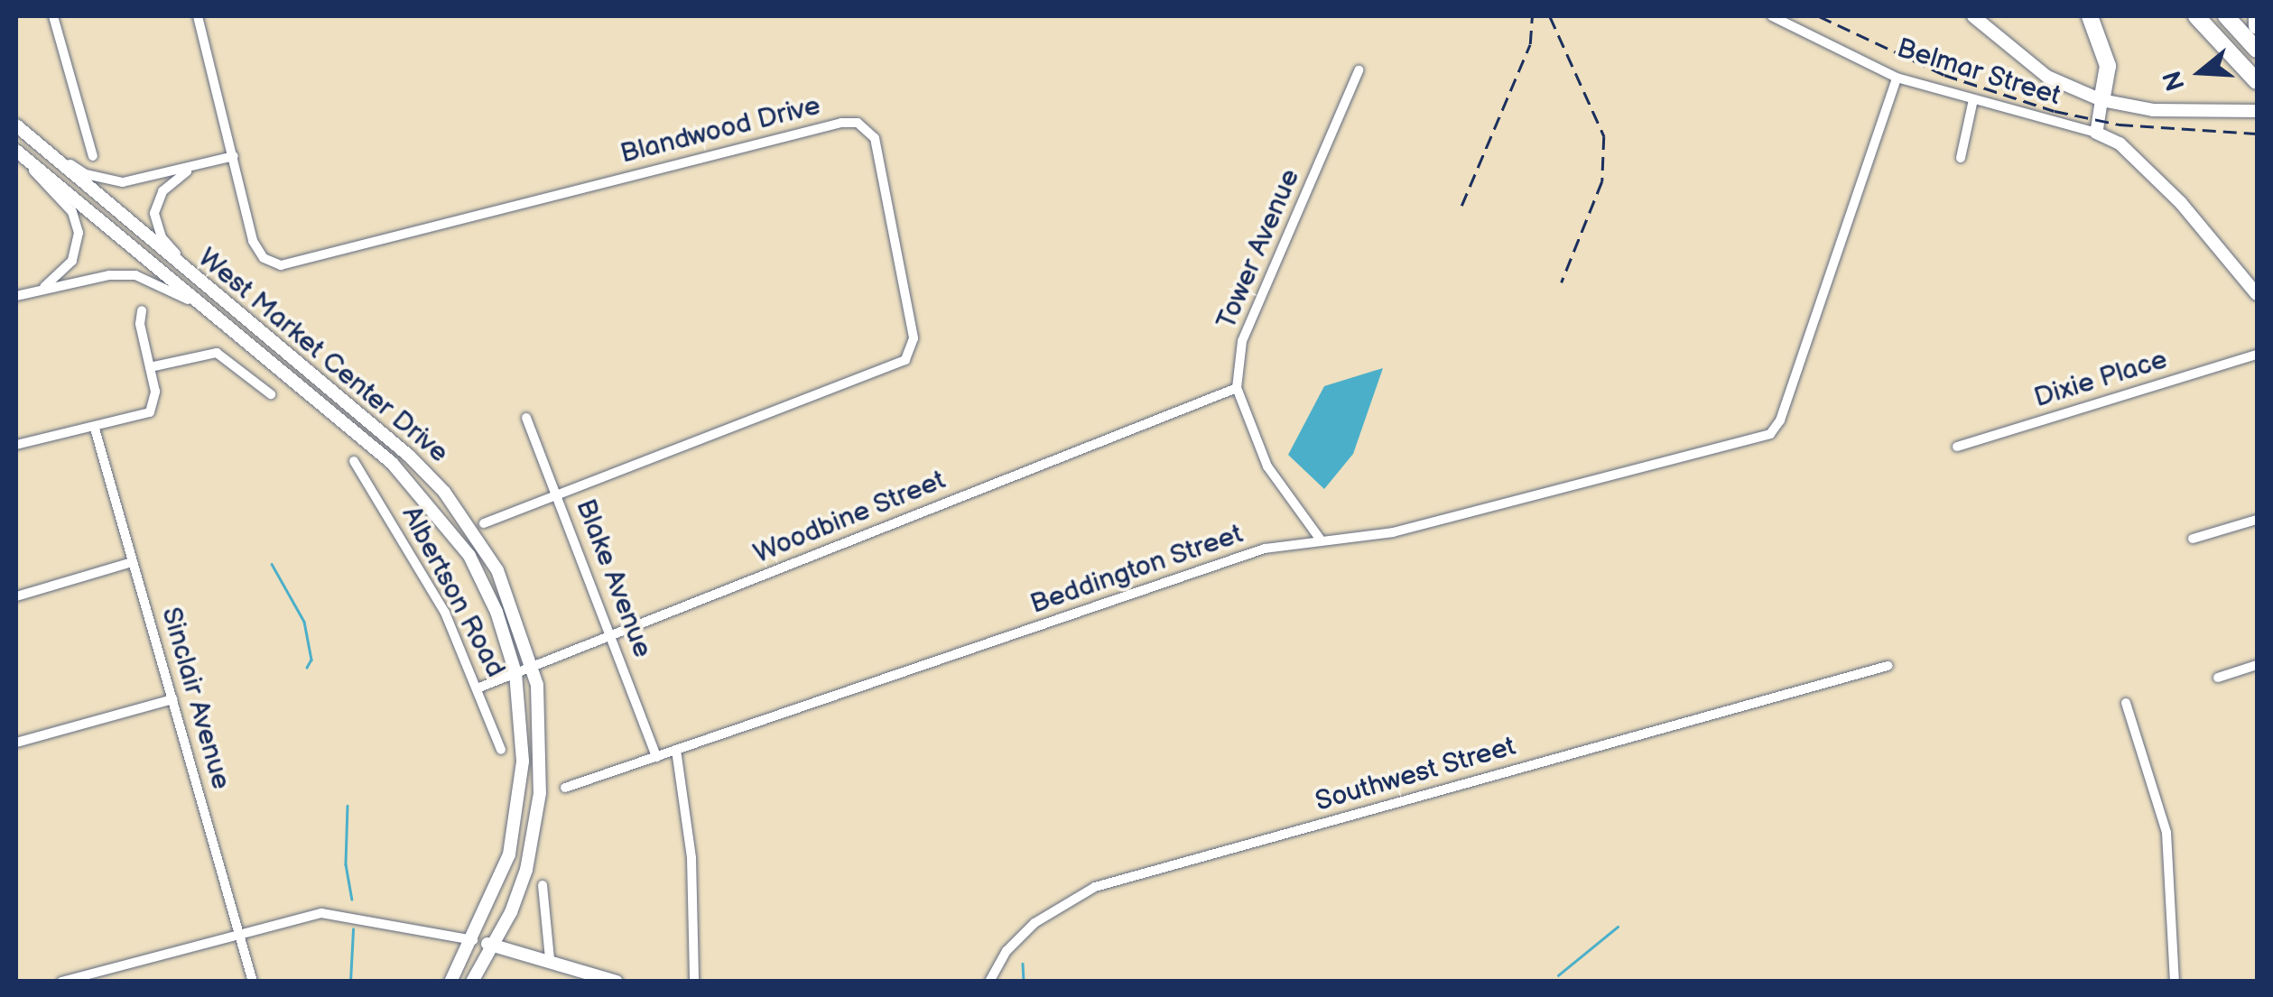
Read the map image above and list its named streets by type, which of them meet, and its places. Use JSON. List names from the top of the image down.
{
  "streets": {
    "main road": ["West Market Center Drive"],
    "street": [
      "Belmar Street",
      "Blandwood Drive",
      "Tower Avenue",
      "Dixie Place",
      "Woodbine Street",
      "Beddington Street",
      "Blake Avenue",
      "Albertson Road",
      "Sinclair Avenue",
      "Southwest Street"
    ]
  },
  "crossings": [
    ["Belmar Street", "Beddington Street"],
    ["Blandwood Drive", "Blake Avenue"],
    ["Tower Avenue", "Woodbine Street"],
    ["Tower Avenue", "Beddington Street"],
    ["West Market Center Drive", "Woodbine Street"],
    ["Woodbine Street", "Blake Avenue"],
    ["Woodbine Street", "Albertson Road"],
    ["Beddington Street", "Blake Avenue"]
  ],
  "north": "left"
}
